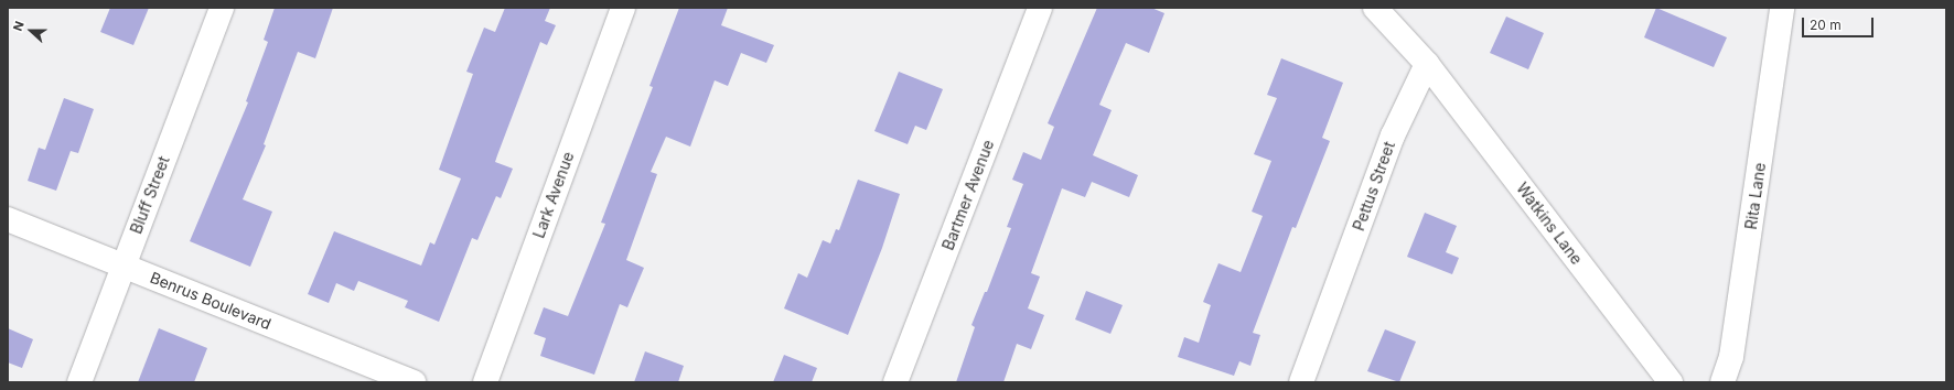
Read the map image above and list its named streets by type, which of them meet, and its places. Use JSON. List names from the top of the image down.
{
  "streets": {
    "street": [
      "Pettus Street",
      "Bluff Street",
      "Lark Avenue",
      "Bartmer Avenue",
      "Rita Lane",
      "Watkins Lane",
      "Benrus Boulevard"
    ]
  },
  "crossings": [
    ["Pettus Street", "Watkins Lane"],
    ["Bluff Street", "Benrus Boulevard"]
  ],
  "scale_bar": "20 m",
  "north": "left"
}
